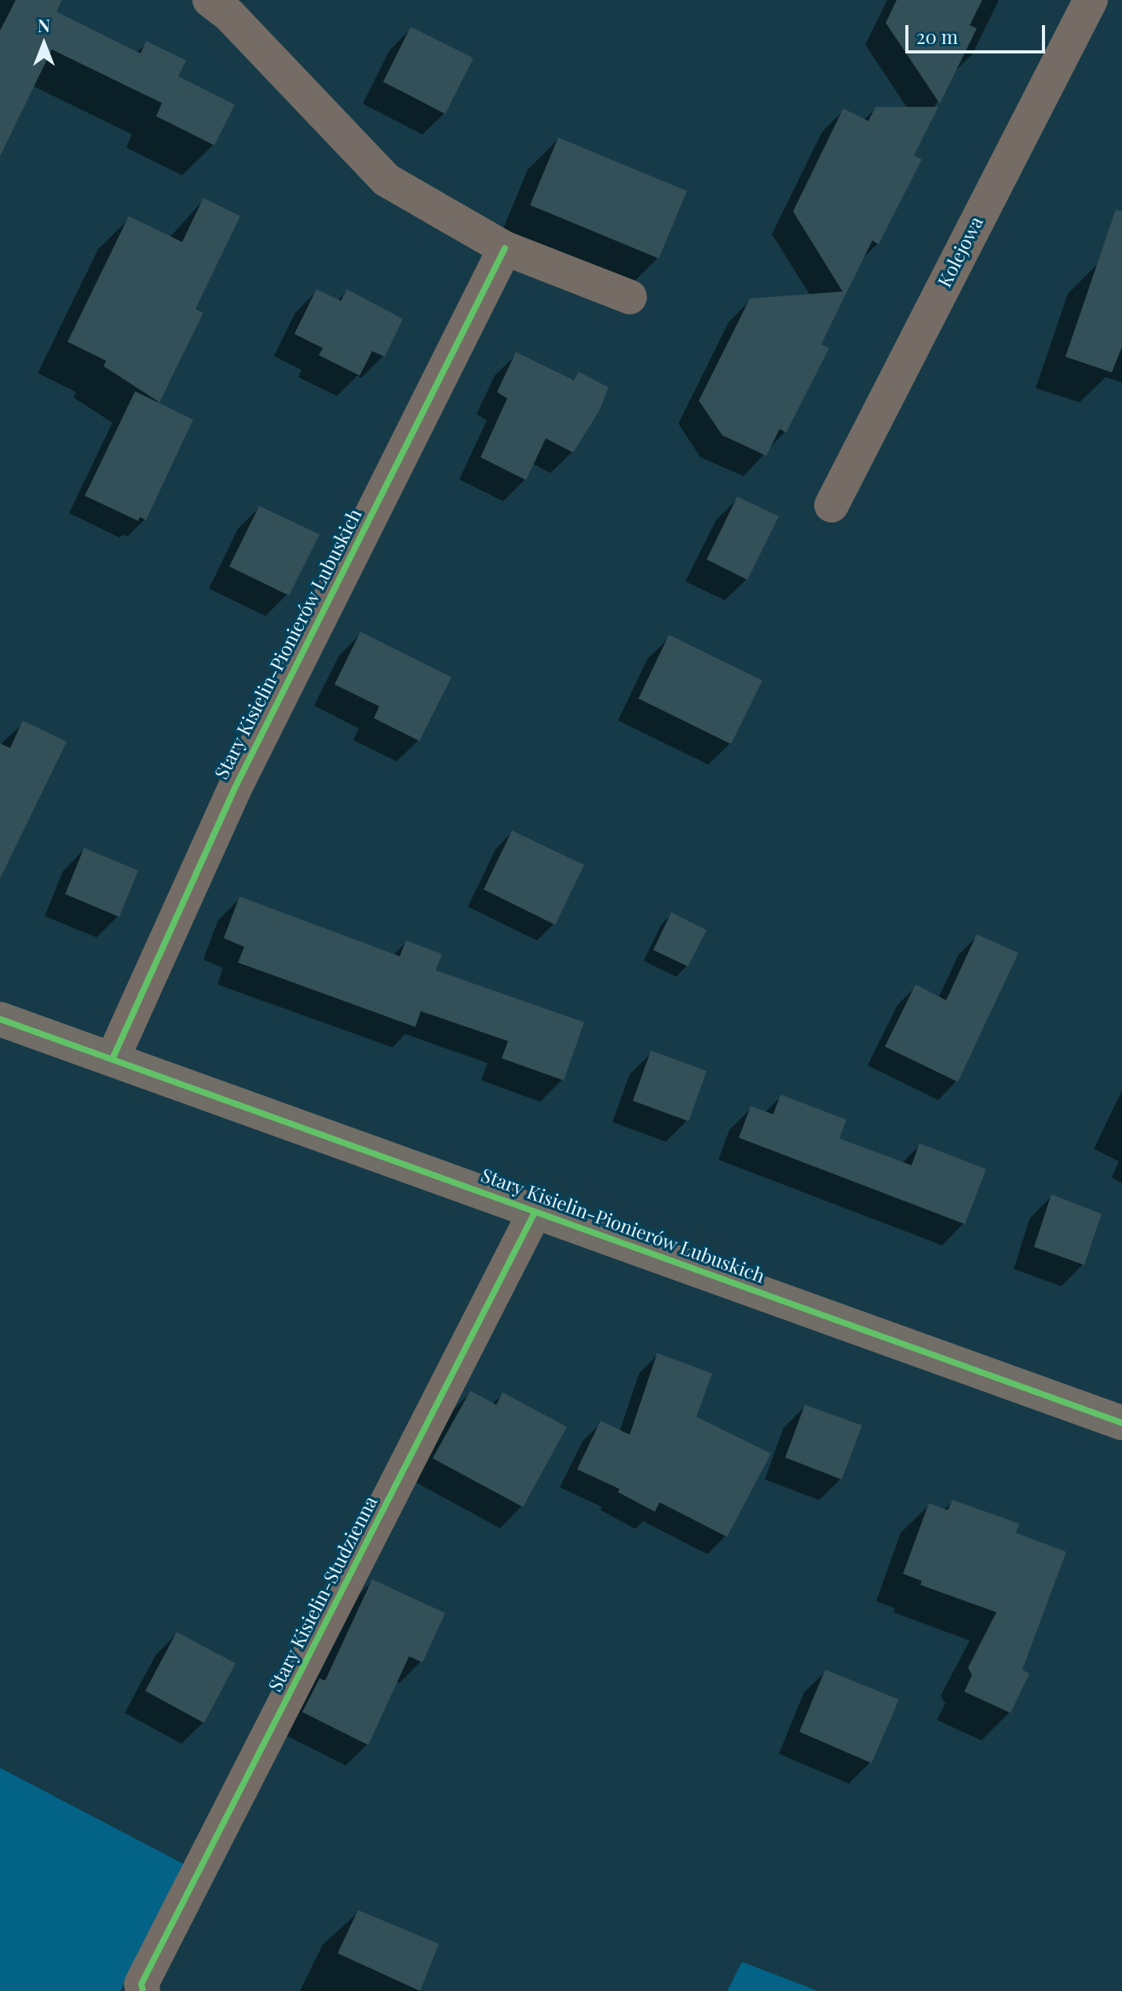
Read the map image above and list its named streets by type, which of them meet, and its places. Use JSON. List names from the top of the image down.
{
  "streets": {
    "street": ["Kolejowa", "Stary Kisielin-Pionierów Lubuskich", "Stary Kisielin-Studzienna"]
  },
  "crossings": [
    ["Stary Kisielin-Pionierów Lubuskich", "Stary Kisielin-Studzienna"]
  ],
  "scale_bar": "20 m",
  "north": "top"
}
